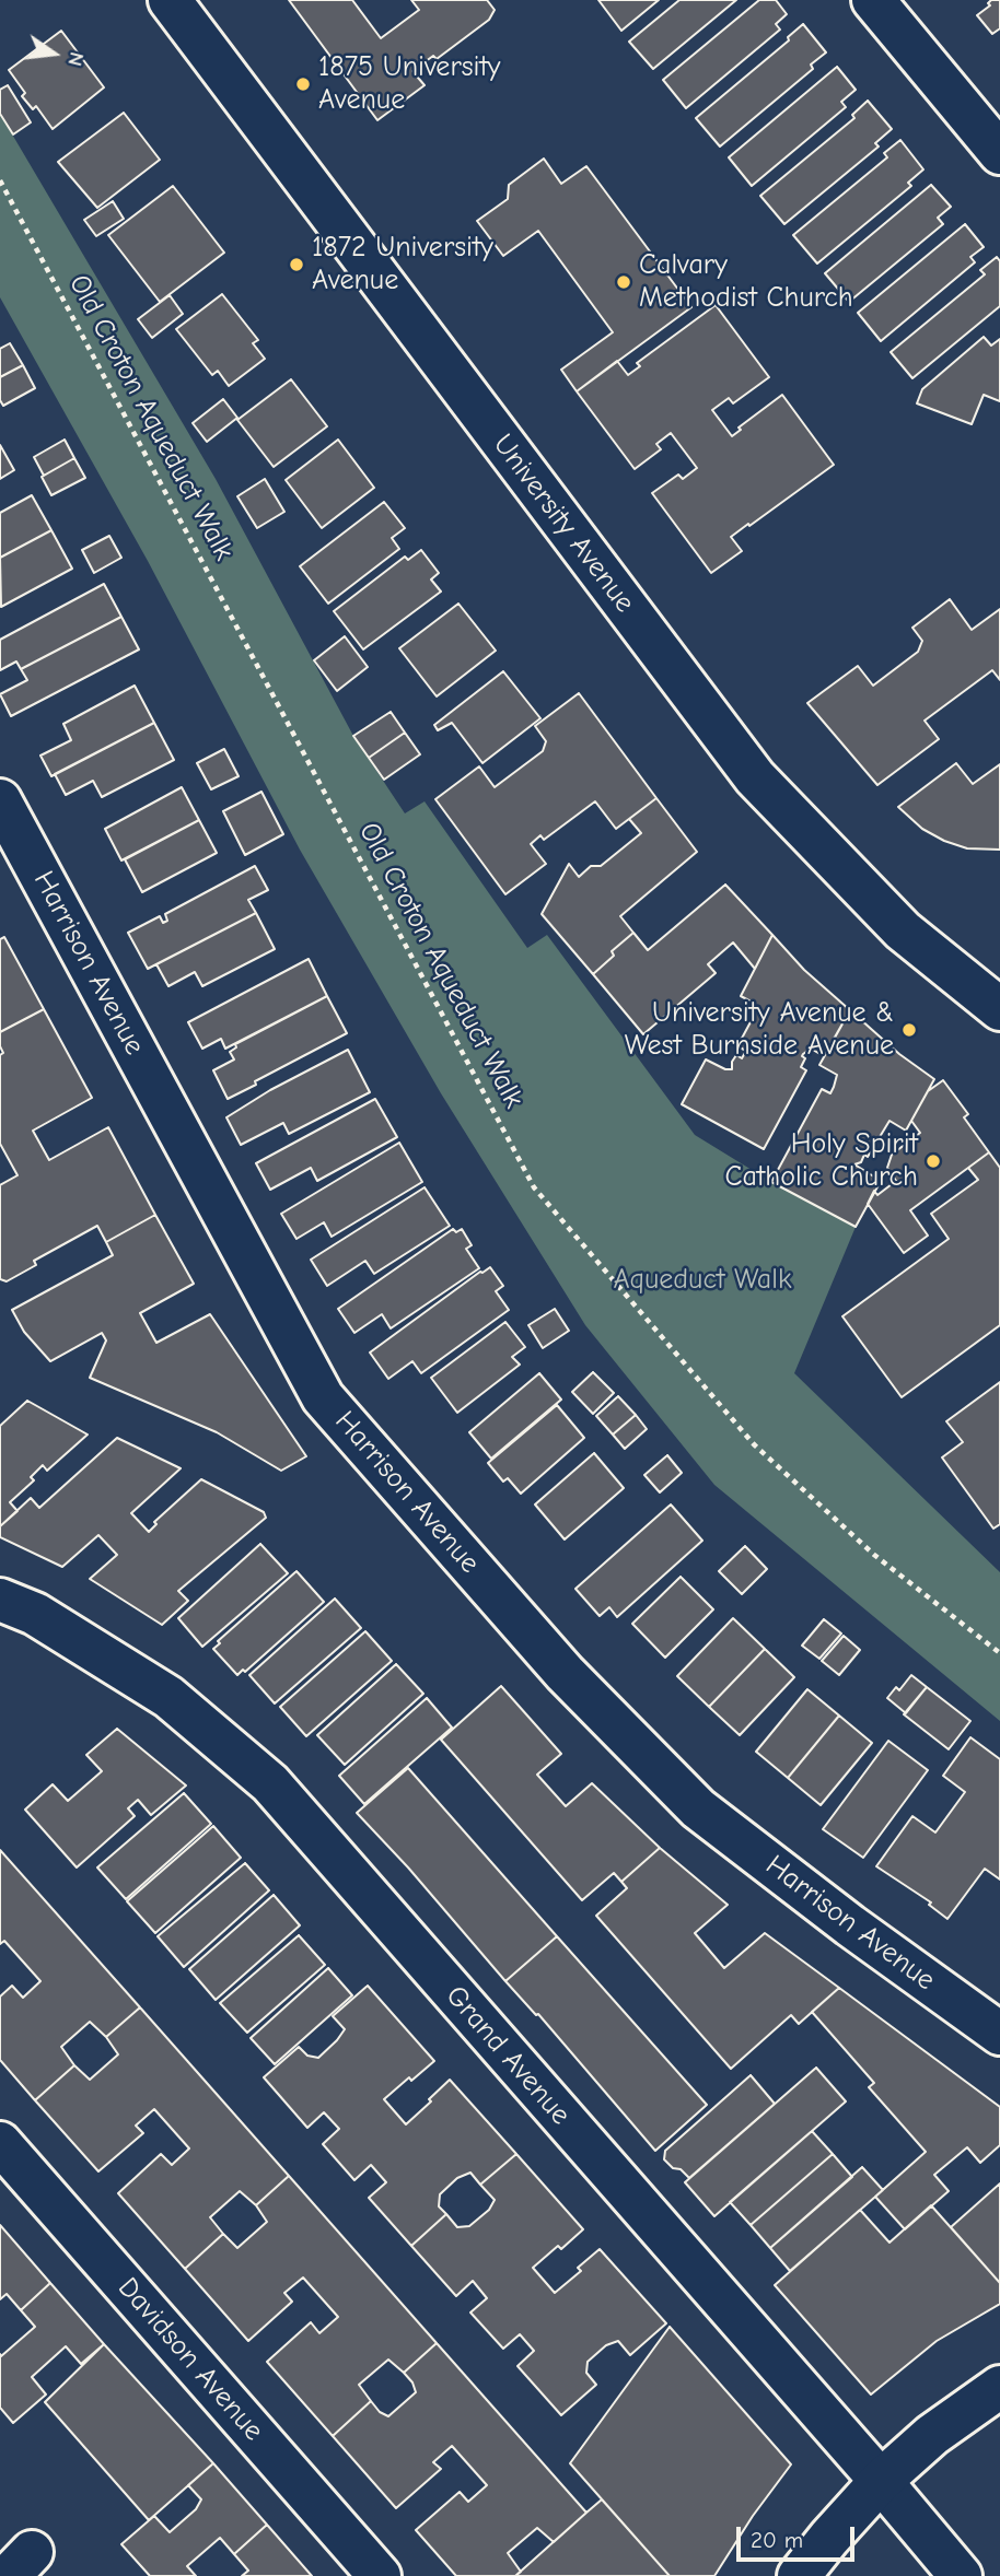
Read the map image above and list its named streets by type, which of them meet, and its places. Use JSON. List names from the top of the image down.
{
  "streets": {
    "street": [
      "University Avenue",
      "Harrison Avenue",
      "Grand Avenue",
      "Davidson Avenue"
    ],
    "path": ["Old Croton Aqueduct Walk"]
  },
  "parks": ["Aqueduct Walk"],
  "places": [
    "1875 University Avenue",
    "1872 University Avenue",
    "Calvary Methodist Church",
    "University Avenue & West Burnside Avenue",
    "Holy Spirit Catholic Church"
  ],
  "scale_bar": "20 m",
  "north": "right"
}
